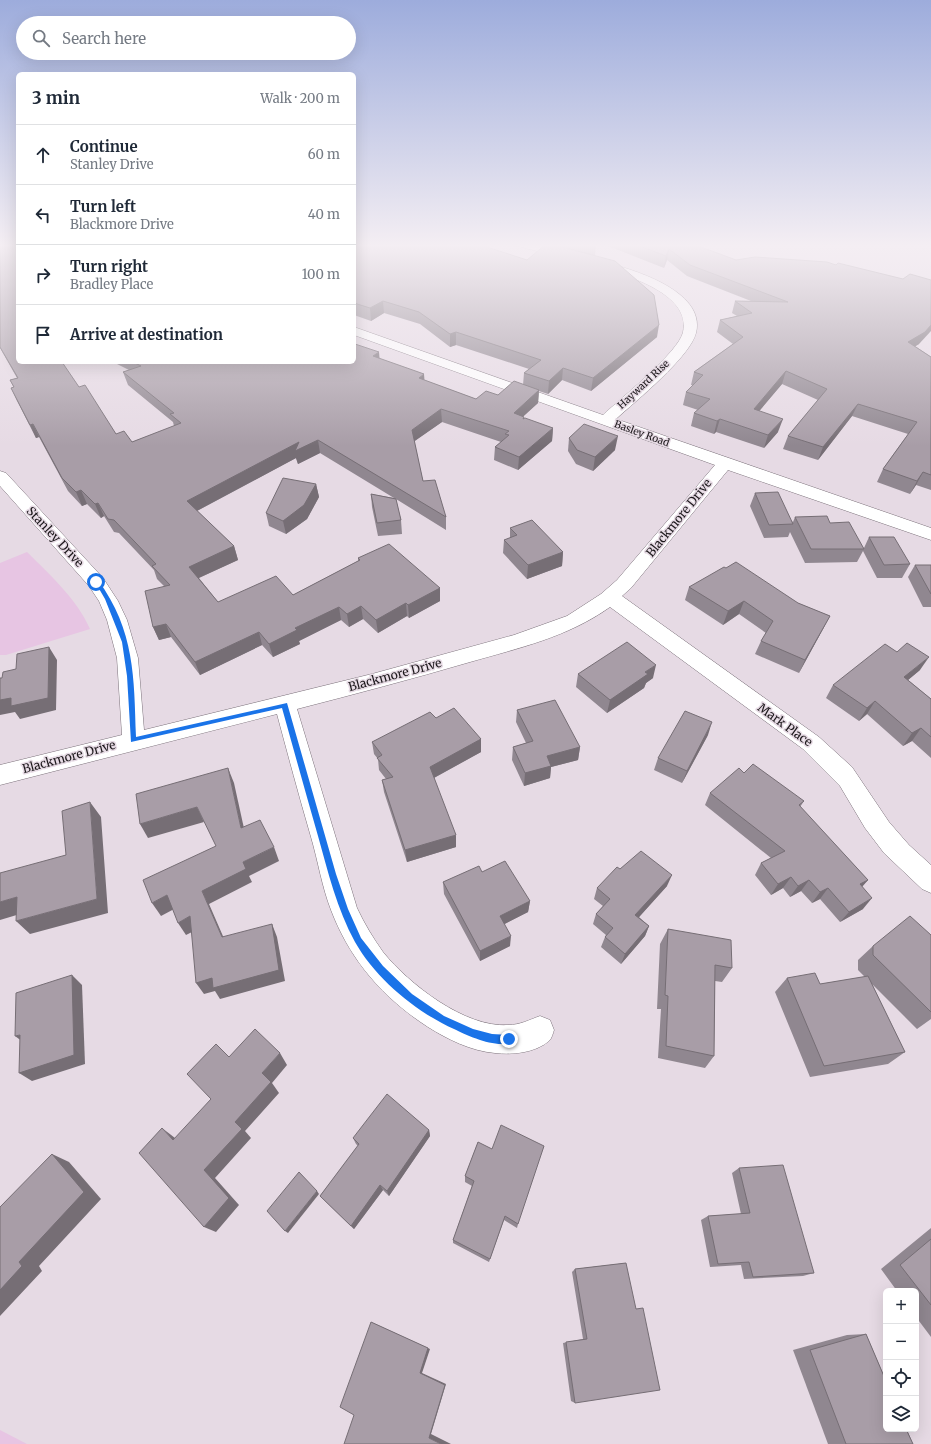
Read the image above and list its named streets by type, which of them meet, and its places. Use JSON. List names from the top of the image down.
{
  "streets": {
    "street": [
      "Hayward Rise",
      "Basley Road",
      "Blackmore Drive",
      "Stanley Drive",
      "Mark Place"
    ]
  },
  "crossings": [
    ["Hayward Rise", "Basley Road"],
    ["Basley Road", "Blackmore Drive"],
    ["Blackmore Drive", "Stanley Drive"],
    ["Blackmore Drive", "Mark Place"]
  ],
  "page": {
    "search": "Search here",
    "heading": ["3 min", "Walk · 200 m"],
    "list": [
      ["Continue", "Stanley Drive", "60 m"],
      ["Turn left", "Blackmore Drive", "40 m"],
      ["Turn right", "Bradley Place", "100 m"],
      "Arrive at destination"
    ],
    "map_buttons": ["+", "−"]
  }
}
